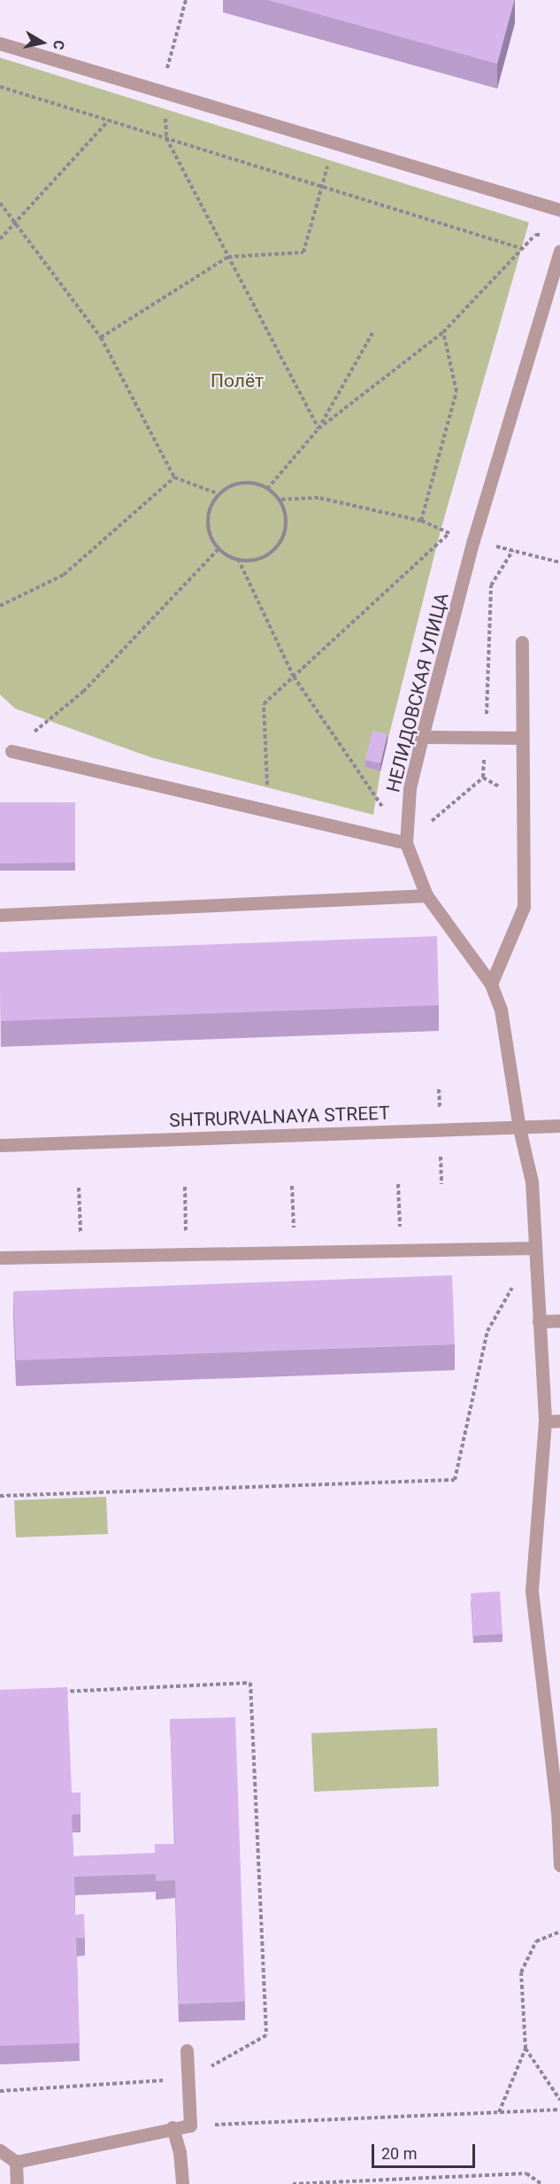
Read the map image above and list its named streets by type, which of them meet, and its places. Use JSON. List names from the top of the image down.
{
  "streets": {
    "street": ["НЕЛИДОВСКАЯ УЛИЦА", "SHTRURVALNAYA STREET"]
  },
  "crossings": [
    ["НЕЛИДОВСКАЯ УЛИЦА", "SHTRURVALNAYA STREET"]
  ],
  "parks": ["Полёт"],
  "scale_bar": "20 m",
  "north": "right"
}
